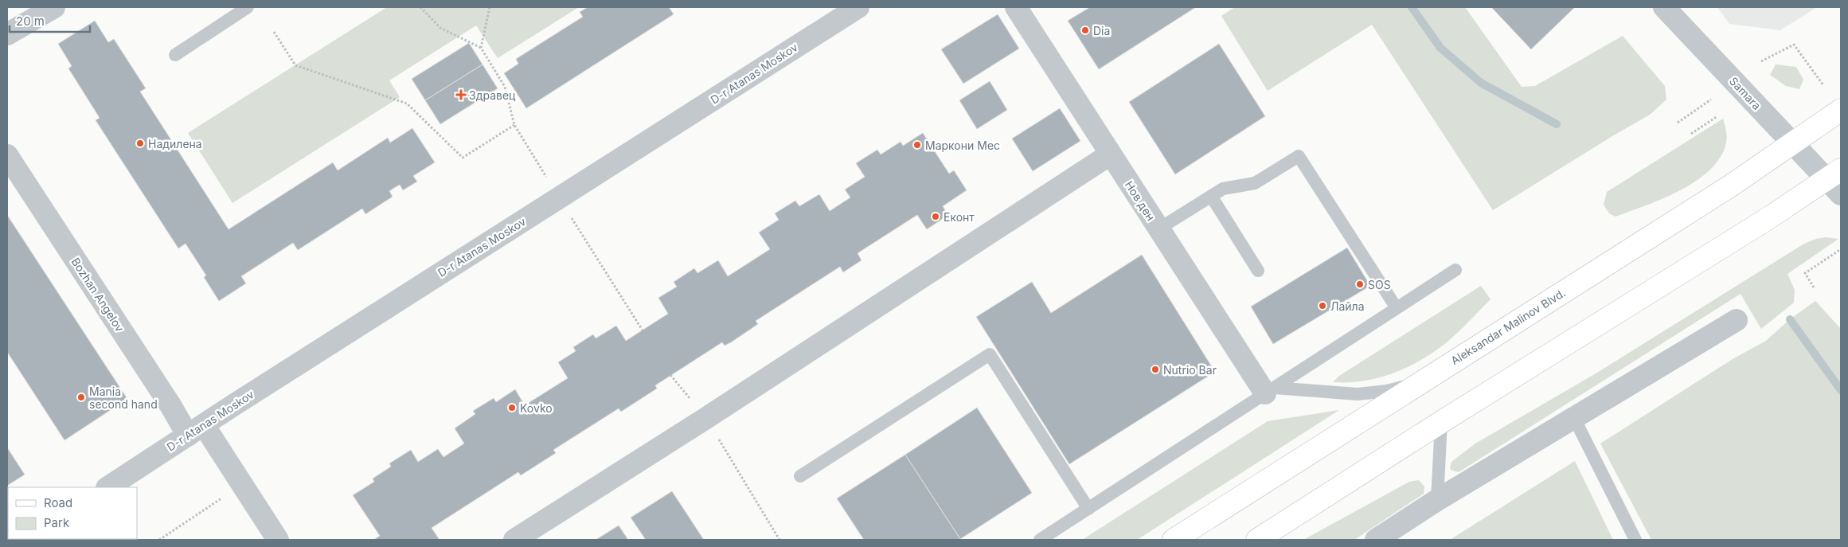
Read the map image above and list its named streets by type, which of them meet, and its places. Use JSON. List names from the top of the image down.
{
  "streets": {
    "main road": ["Aleksandar Malinov Blvd."],
    "street": [
      "D-r Atanas Moskov",
      "Samara",
      "Нов ден",
      "Bozhan Angelov"
    ]
  },
  "crossings": [
    ["D-r Atanas Moskov", "Bozhan Angelov"],
    ["Samara", "Aleksandar Malinov Blvd."]
  ],
  "places": {
    "other": [
      "Dia",
      "Надилена",
      "Маркони Мес",
      "Еконт",
      "SOS",
      "Лайла",
      "Nutrio Bar",
      "Mania second hand",
      "Kovko"
    ],
    "health": ["Здравец"]
  },
  "legend": ["Road", "Park"],
  "scale_bar": "20 m"
}
